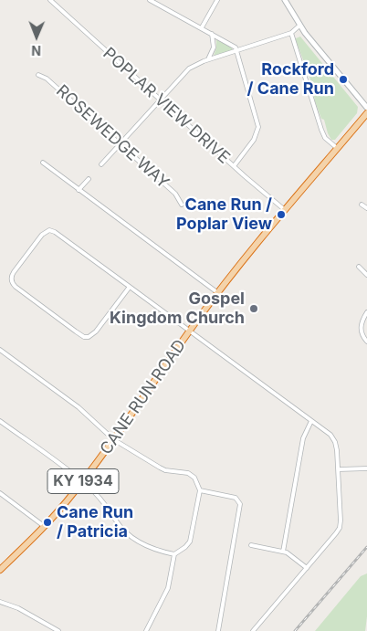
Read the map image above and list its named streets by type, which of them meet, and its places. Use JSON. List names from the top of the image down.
{
  "streets": {
    "highway": ["CANE RUN ROAD", "KY 1934"],
    "street": ["POPLAR VIEW DRIVE", "ROSEWEDGE WAY"]
  },
  "crossings": [
    ["POPLAR VIEW DRIVE", "CANE RUN ROAD"]
  ],
  "places": [
    "Rockford / Cane Run",
    "Cane Run / Poplar View",
    "Gospel Kingdom Church",
    "Cane Run / Patricia"
  ],
  "north": "bottom"
}
